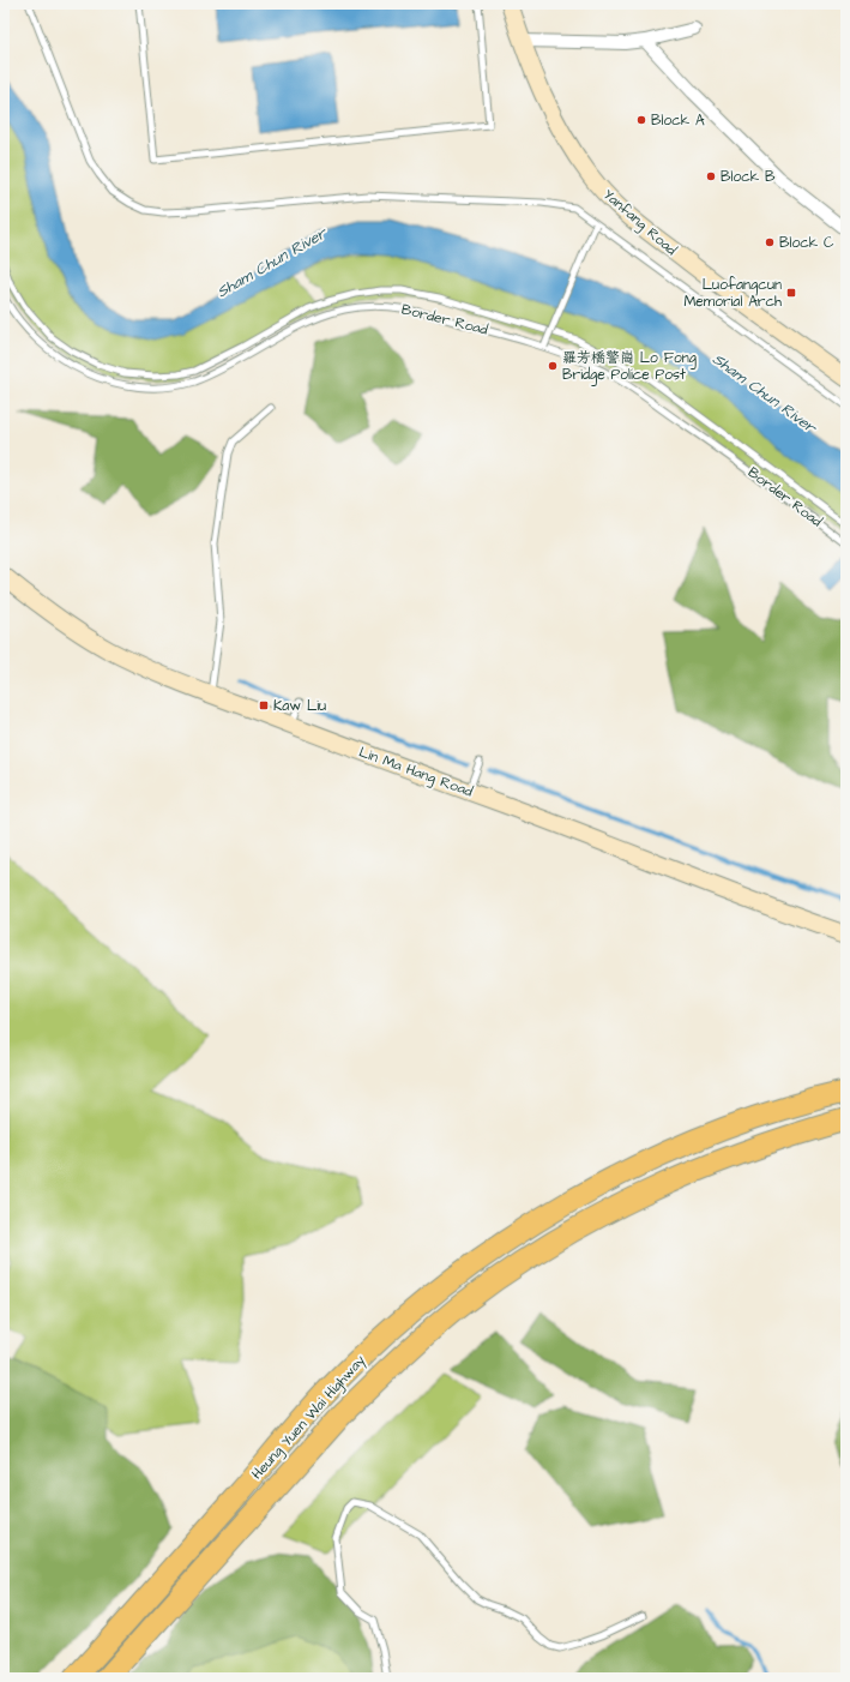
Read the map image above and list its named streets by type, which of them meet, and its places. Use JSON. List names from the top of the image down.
{
  "streets": {
    "highway": ["Heung Yuen Wai Highway"],
    "street": ["Yanfang Road", "Lin Ma Hang Road"],
    "lane": ["Border Road"]
  },
  "water": ["Sham Chun River"],
  "places": {
    "other": [
      "Block A",
      "Block B",
      "Block C",
      "羅芳橋警崗 Lo Fong Bridge Police Post"
    ],
    "transit": ["Luofangcun Memorial Arch", "Kaw Liu"]
  }
}
